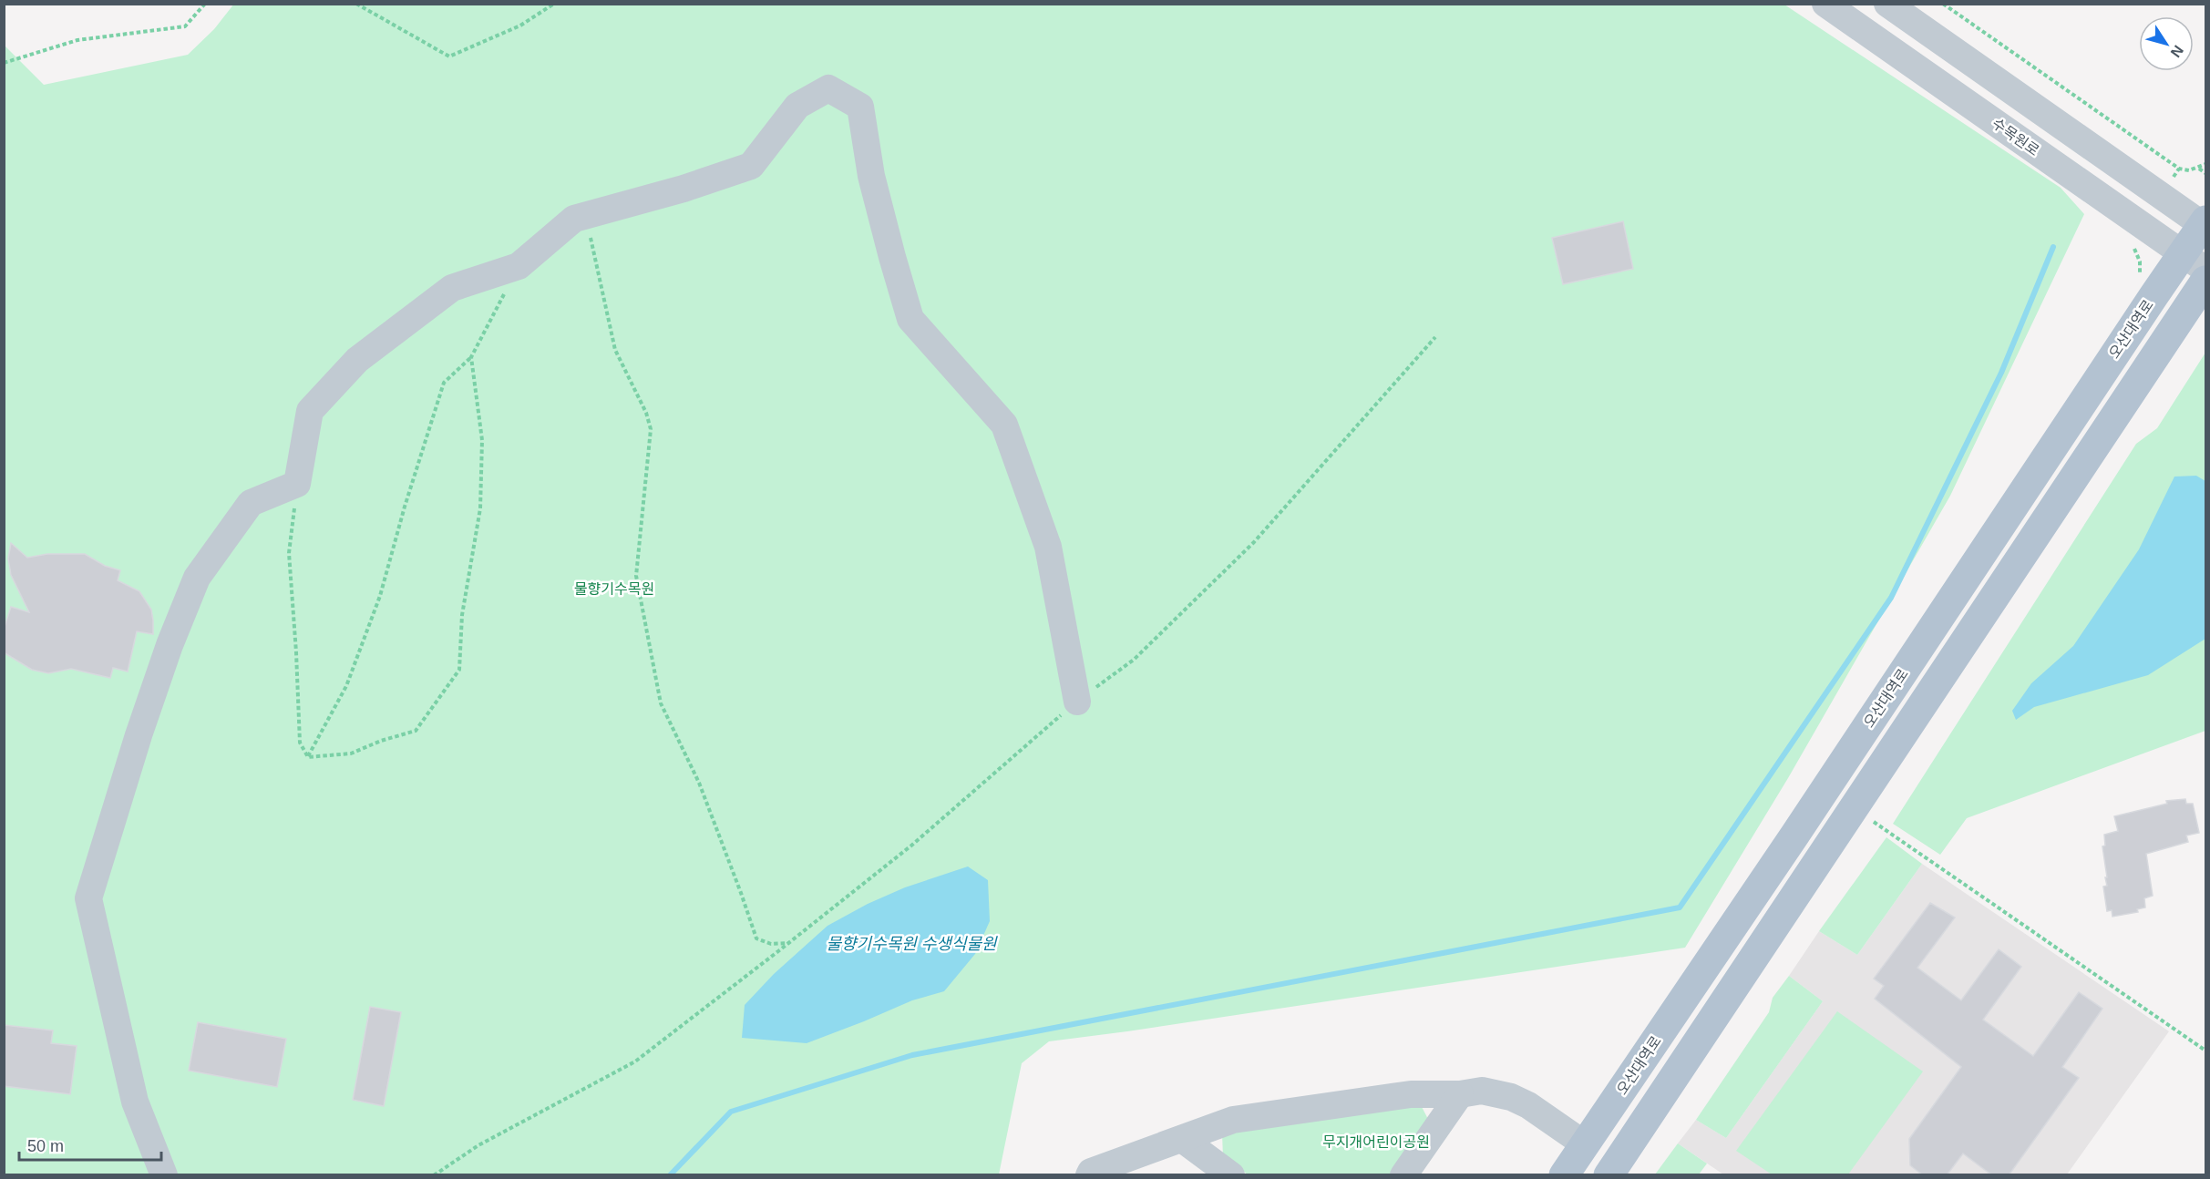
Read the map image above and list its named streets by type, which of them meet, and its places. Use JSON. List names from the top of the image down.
{
  "streets": {
    "main road": ["오산대역로"],
    "street": ["수목원로"]
  },
  "crossings": [
    ["수목원로", "오산대역로"]
  ],
  "water": ["물향기수목원 수생식물원"],
  "parks": ["물향기수목원", "무지개어린이공원"],
  "scale_bar": "50 m",
  "north": "bottom right"
}
